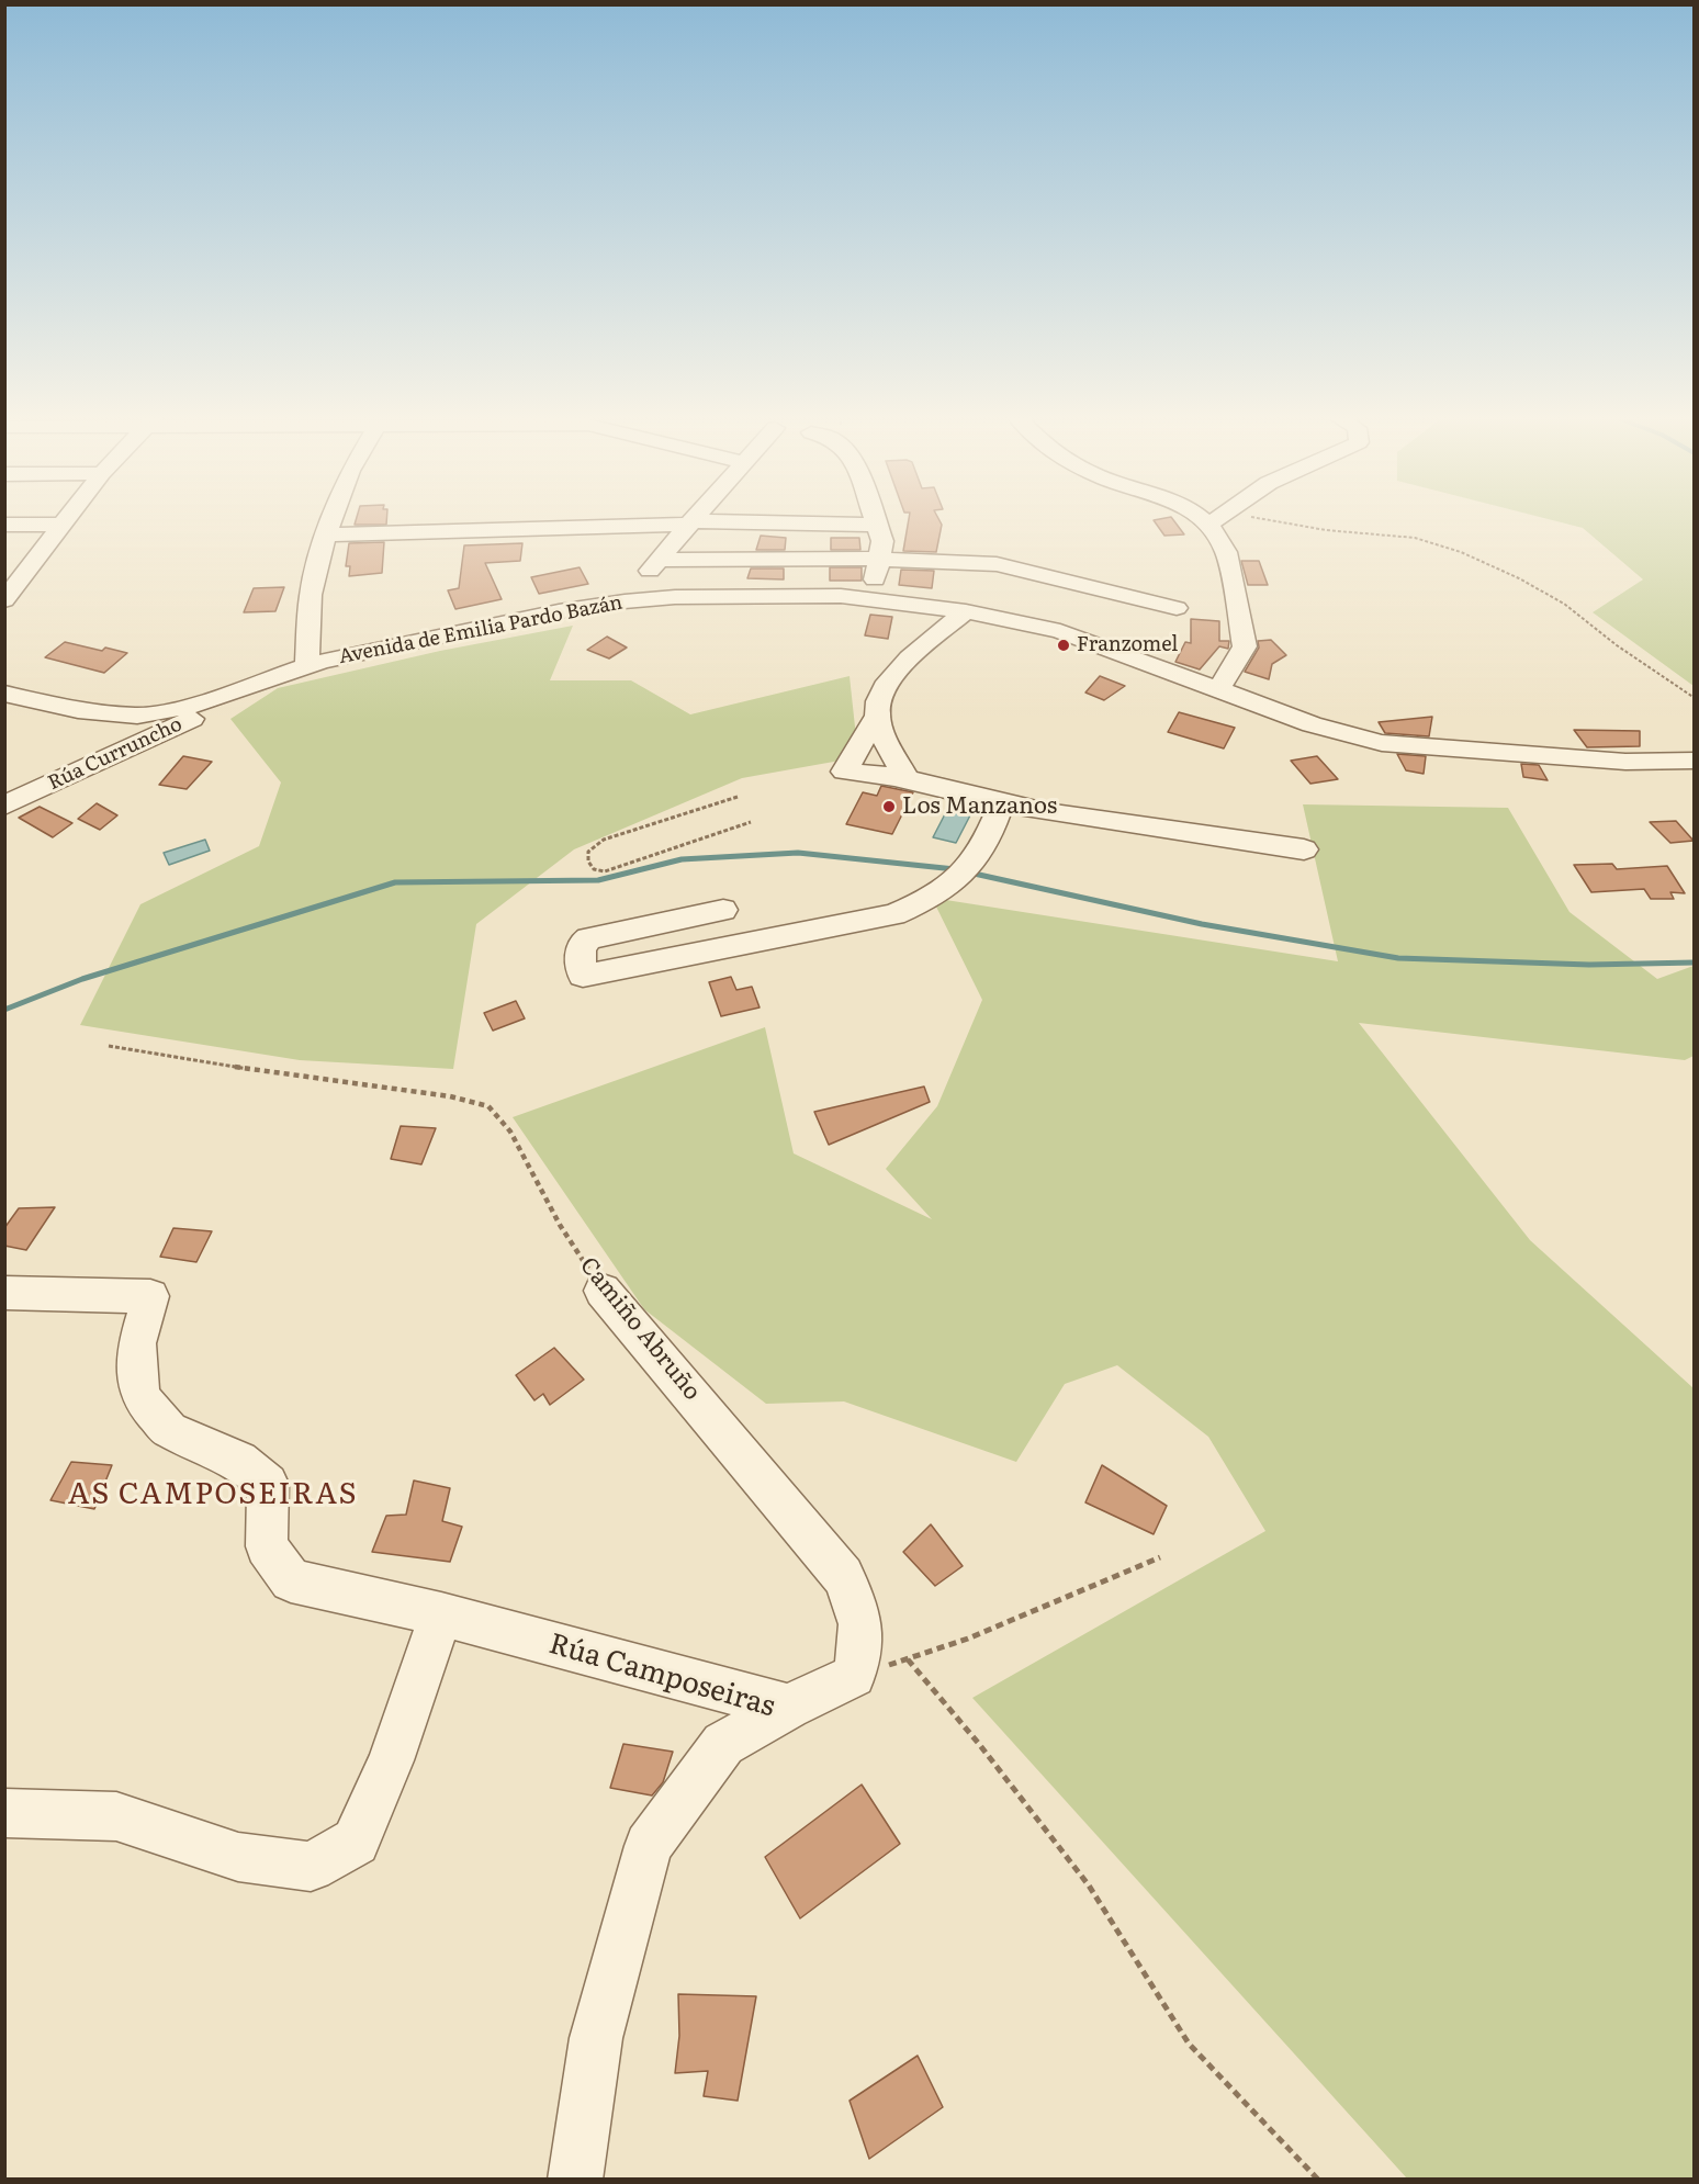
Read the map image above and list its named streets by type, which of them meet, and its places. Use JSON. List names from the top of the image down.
{
  "streets": {
    "street": [
      "Avenida de Emilia Pardo Bazán",
      "Rúa Curruncho",
      "Camiño Abruño",
      "Rúa Camposeiras"
    ]
  },
  "crossings": [
    ["Avenida de Emilia Pardo Bazán", "Rúa Curruncho"]
  ],
  "districts": ["AS CAMPOSEIRAS"],
  "places": ["Franzomel", "Los Manzanos"]
}
